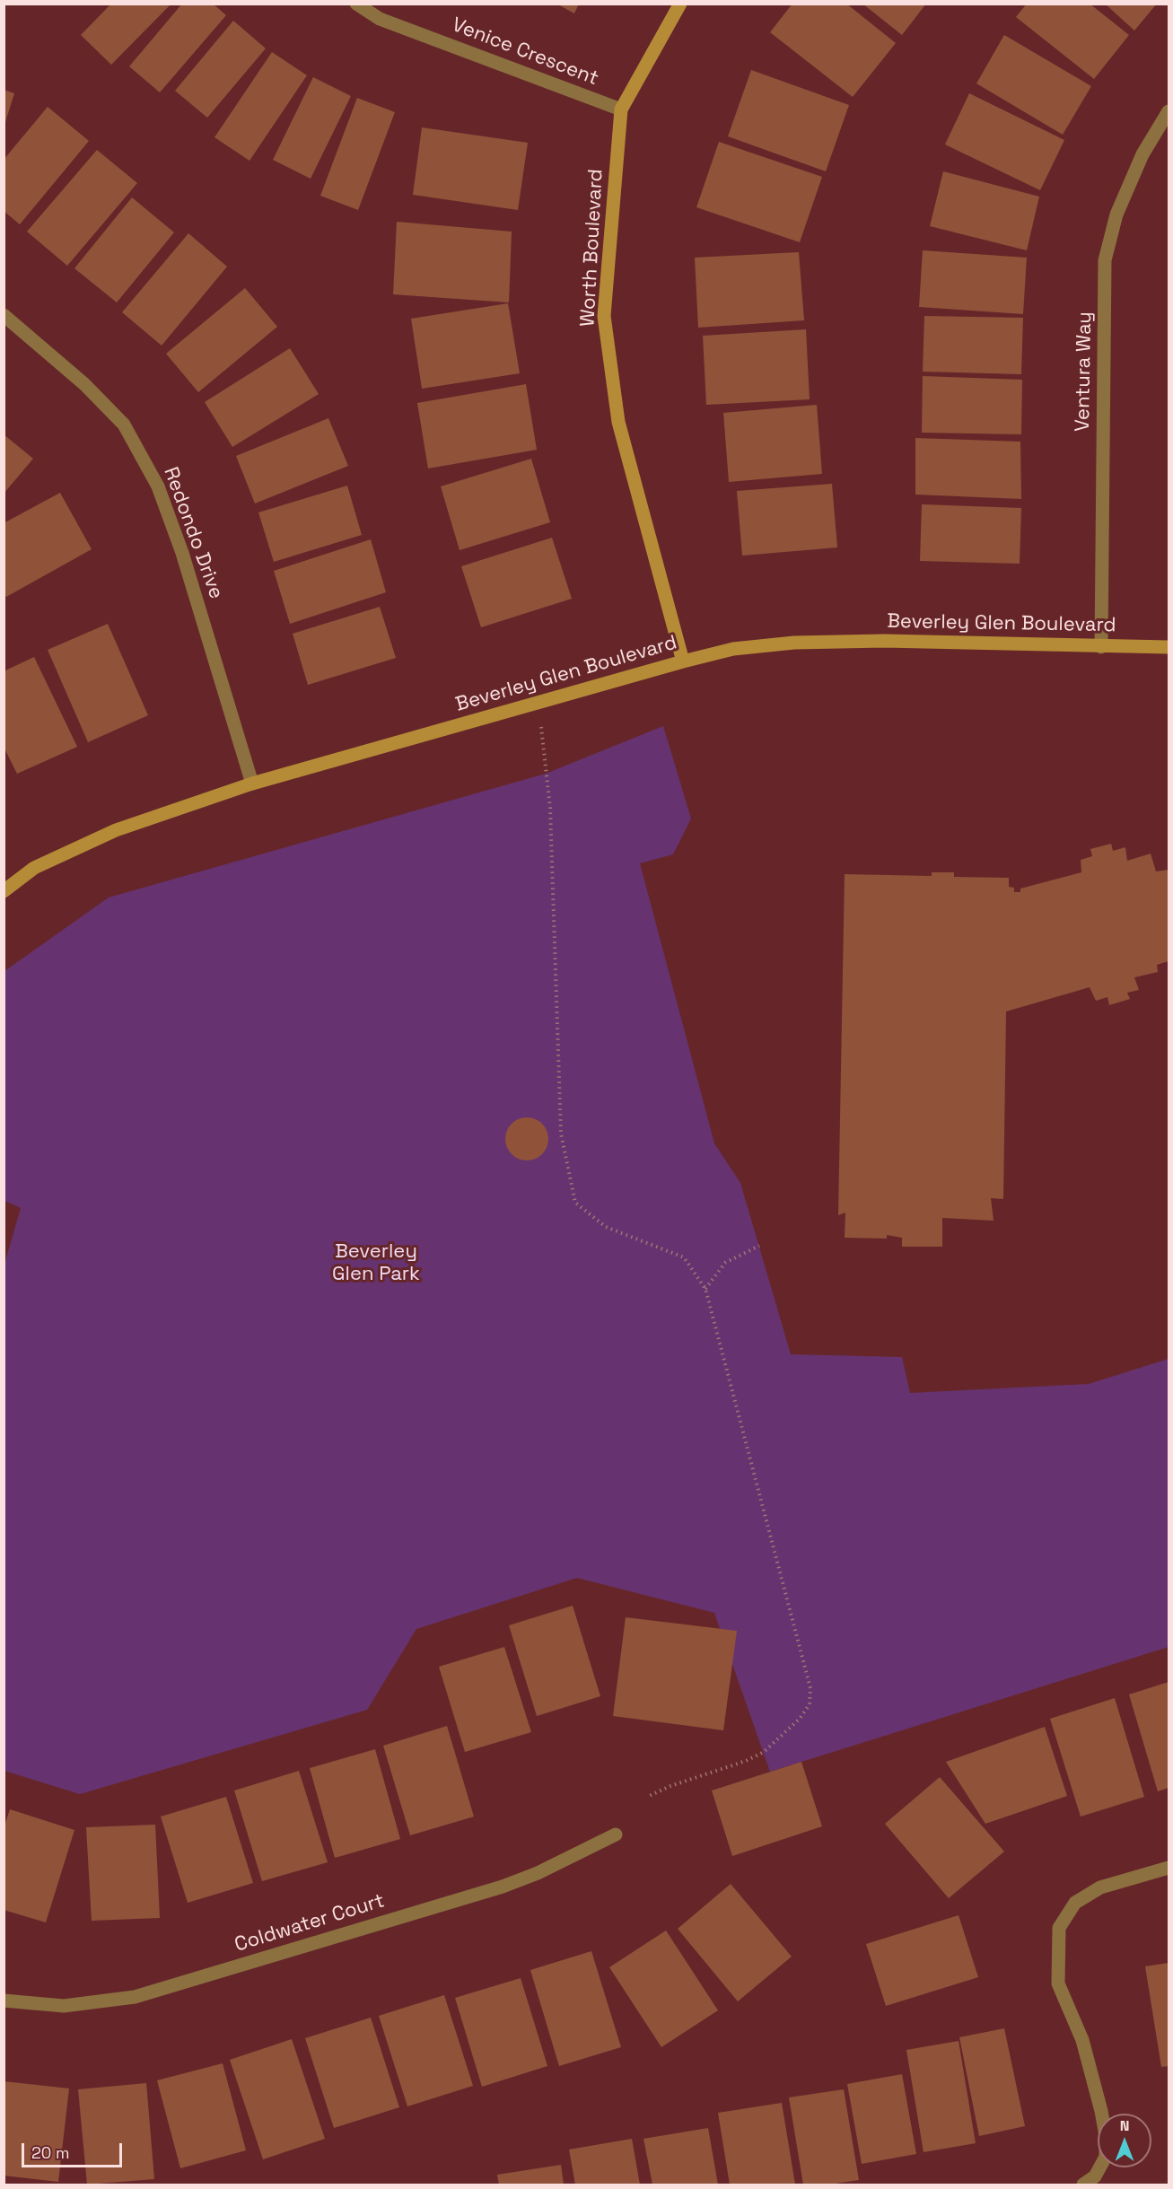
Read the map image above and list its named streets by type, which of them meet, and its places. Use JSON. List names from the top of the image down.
{
  "streets": {
    "street": [
      "Venice Crescent",
      "Worth Boulevard",
      "Ventura Way",
      "Redondo Drive",
      "Beverley Glen Boulevard",
      "Coldwater Court"
    ]
  },
  "crossings": [
    ["Venice Crescent", "Worth Boulevard"],
    ["Worth Boulevard", "Beverley Glen Boulevard"],
    ["Ventura Way", "Beverley Glen Boulevard"],
    ["Redondo Drive", "Beverley Glen Boulevard"]
  ],
  "parks": ["Beverley Glen Park"],
  "scale_bar": "20 m",
  "north": "top"
}
